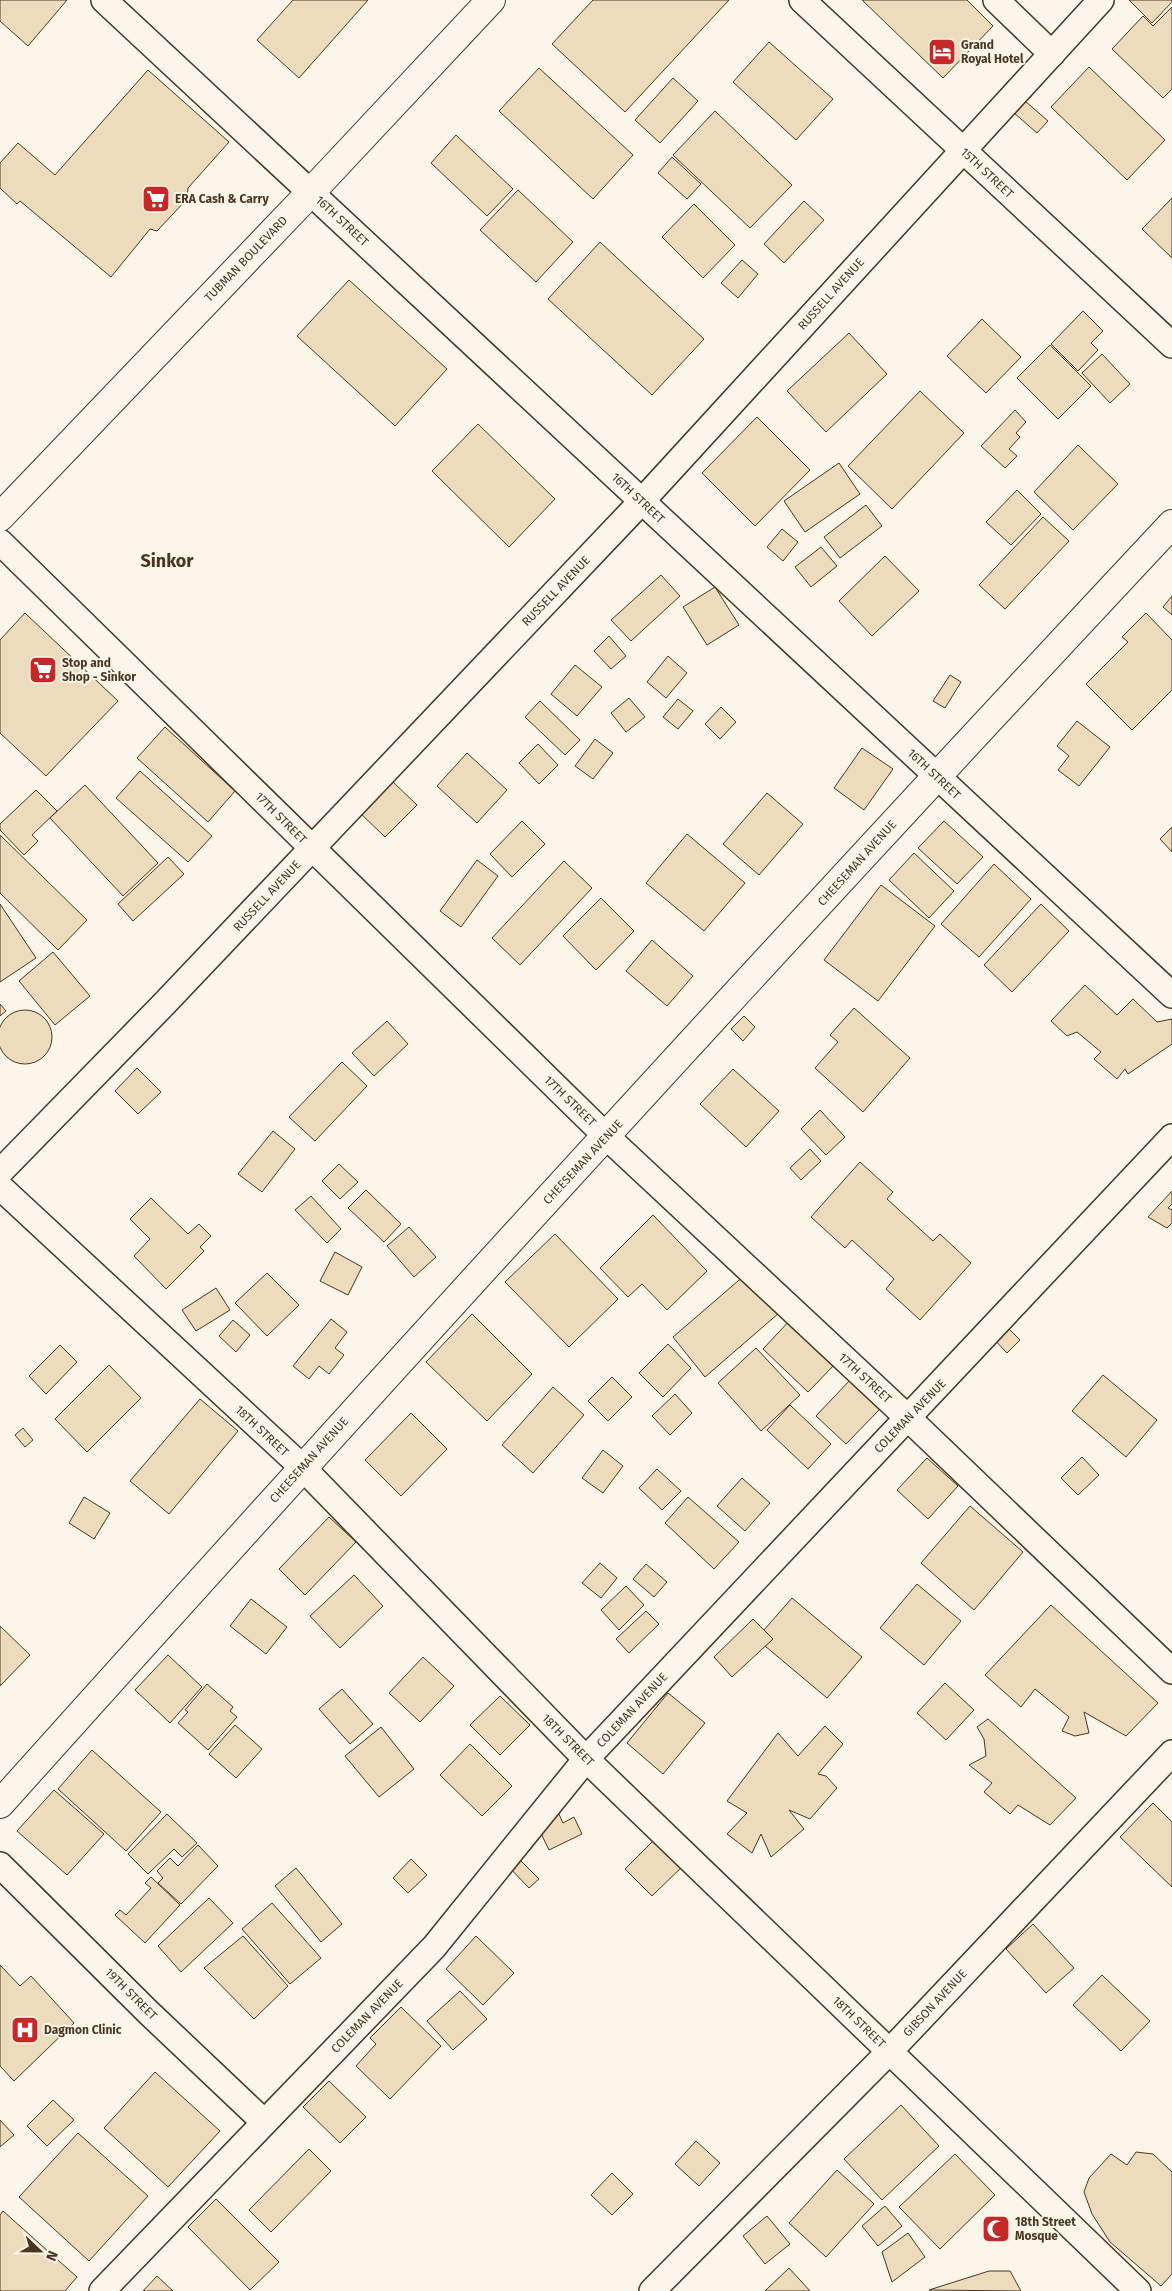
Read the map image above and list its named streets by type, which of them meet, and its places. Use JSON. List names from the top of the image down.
{
  "streets": {
    "main road": ["TUBMAN BOULEVARD", "CHEESEMAN AVENUE"],
    "street": [
      "15TH STREET",
      "16TH STREET",
      "RUSSELL AVENUE",
      "17TH STREET",
      "COLEMAN AVENUE",
      "18TH STREET",
      "19TH STREET",
      "GIBSON AVENUE"
    ]
  },
  "crossings": [
    ["15TH STREET", "RUSSELL AVENUE"],
    ["16TH STREET", "TUBMAN BOULEVARD"],
    ["16TH STREET", "RUSSELL AVENUE"],
    ["16TH STREET", "CHEESEMAN AVENUE"],
    ["RUSSELL AVENUE", "17TH STREET"],
    ["17TH STREET", "CHEESEMAN AVENUE"],
    ["17TH STREET", "COLEMAN AVENUE"],
    ["CHEESEMAN AVENUE", "18TH STREET"],
    ["COLEMAN AVENUE", "18TH STREET"],
    ["COLEMAN AVENUE", "19TH STREET"],
    ["18TH STREET", "GIBSON AVENUE"]
  ],
  "districts": ["Sinkor"],
  "places": {
    "hotel": ["Grand Royal Hotel"],
    "supermarket": ["ERA Cash & Carry", "Stop and Shop - Sinkor"],
    "hospital": ["Dagmon Clinic"],
    "mosque": ["18th Street Mosque"]
  },
  "north": "right"
}
